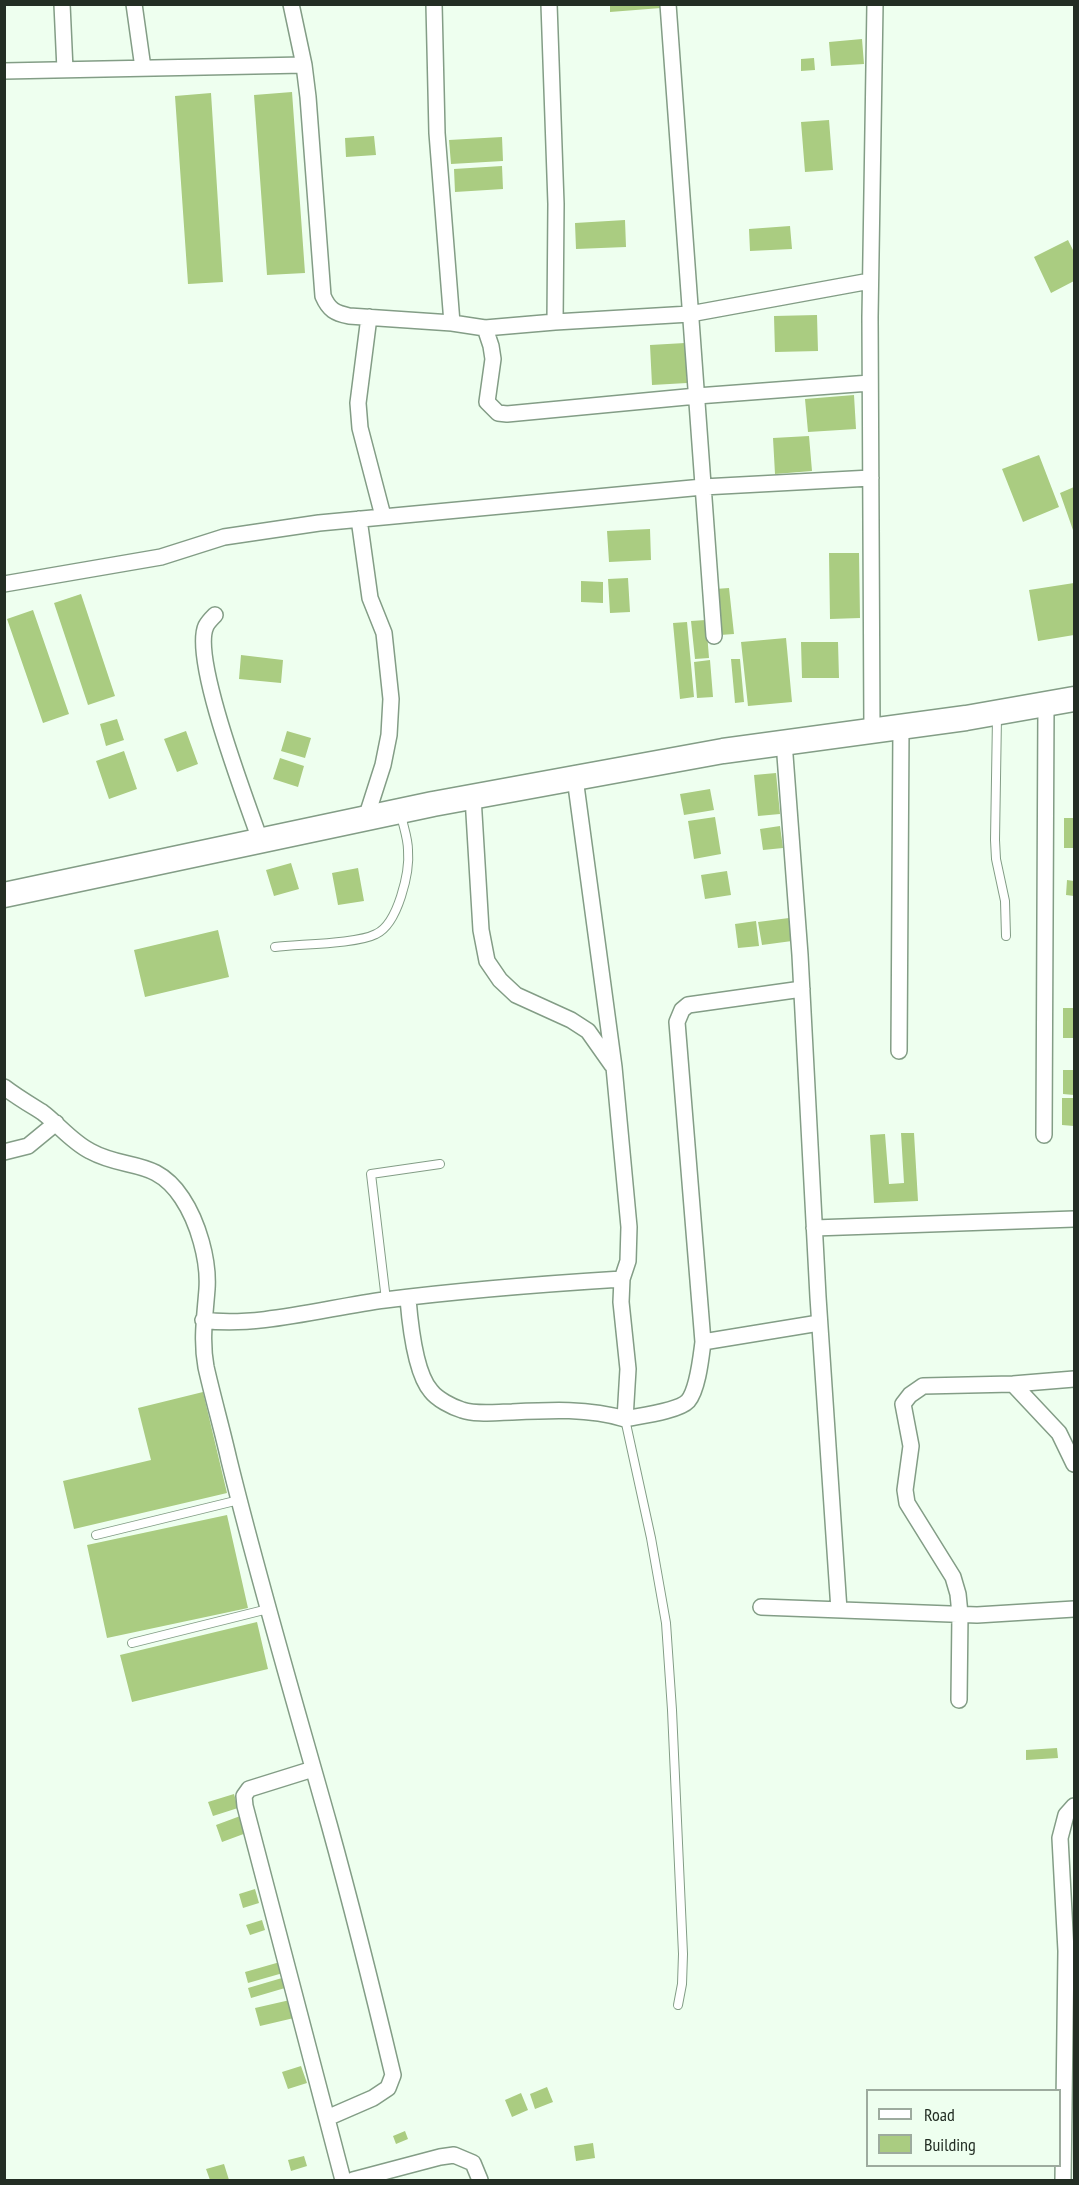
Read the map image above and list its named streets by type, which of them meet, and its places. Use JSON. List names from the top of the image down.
{
  "legend": ["Road", "Building"]
}
